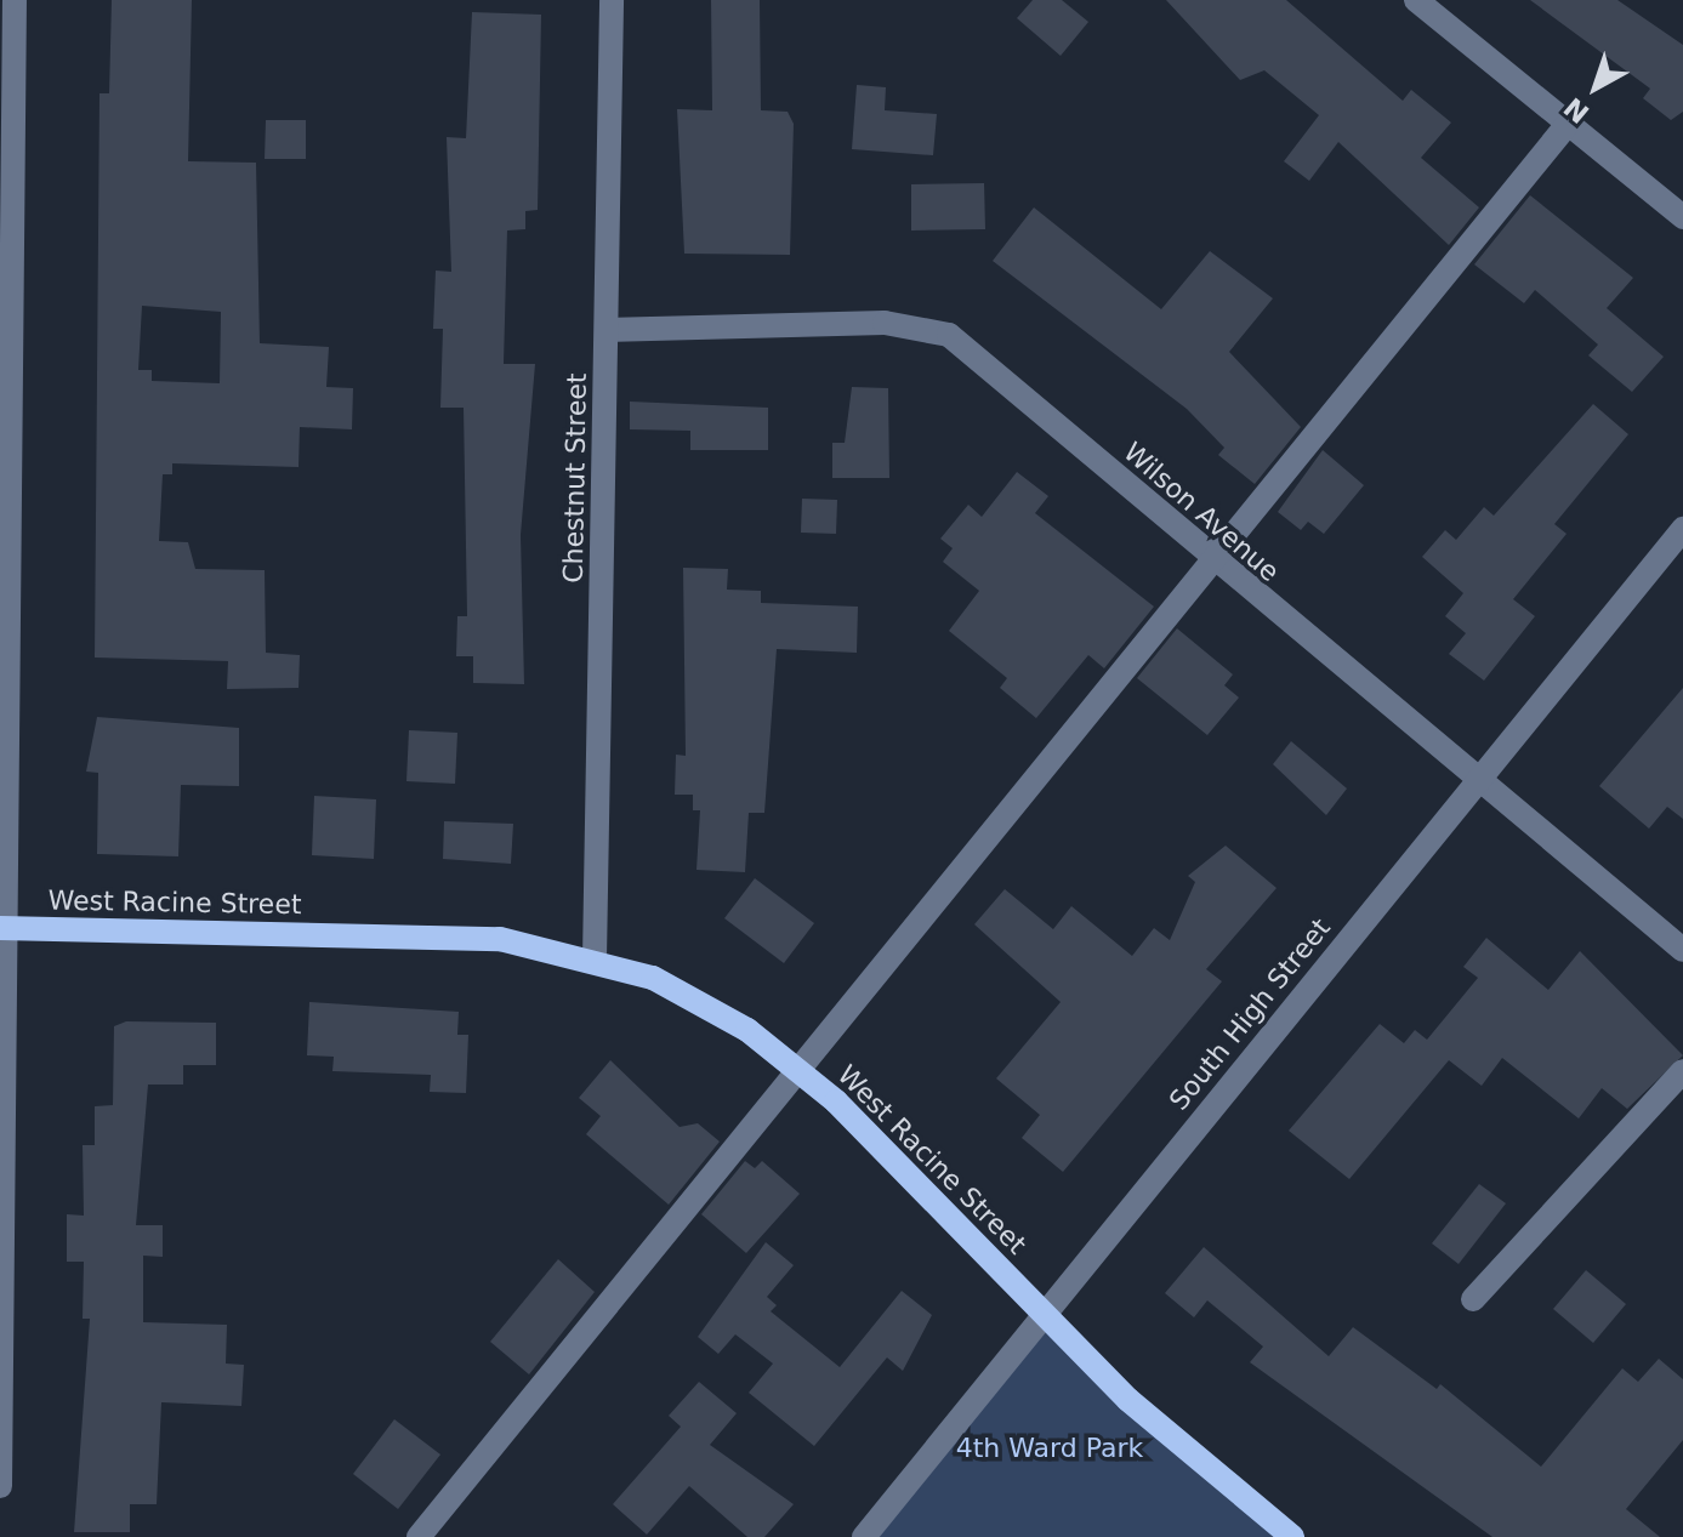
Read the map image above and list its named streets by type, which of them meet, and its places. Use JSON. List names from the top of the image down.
{
  "streets": {
    "main road": ["West Racine Street"],
    "street": ["Chestnut Street", "Wilson Avenue", "South High Street"]
  },
  "crossings": [
    ["Chestnut Street", "Wilson Avenue"],
    ["Chestnut Street", "West Racine Street"],
    ["Wilson Avenue", "South High Street"],
    ["West Racine Street", "South High Street"]
  ],
  "parks": ["4th Ward Park"],
  "north": "bottom left"
}
